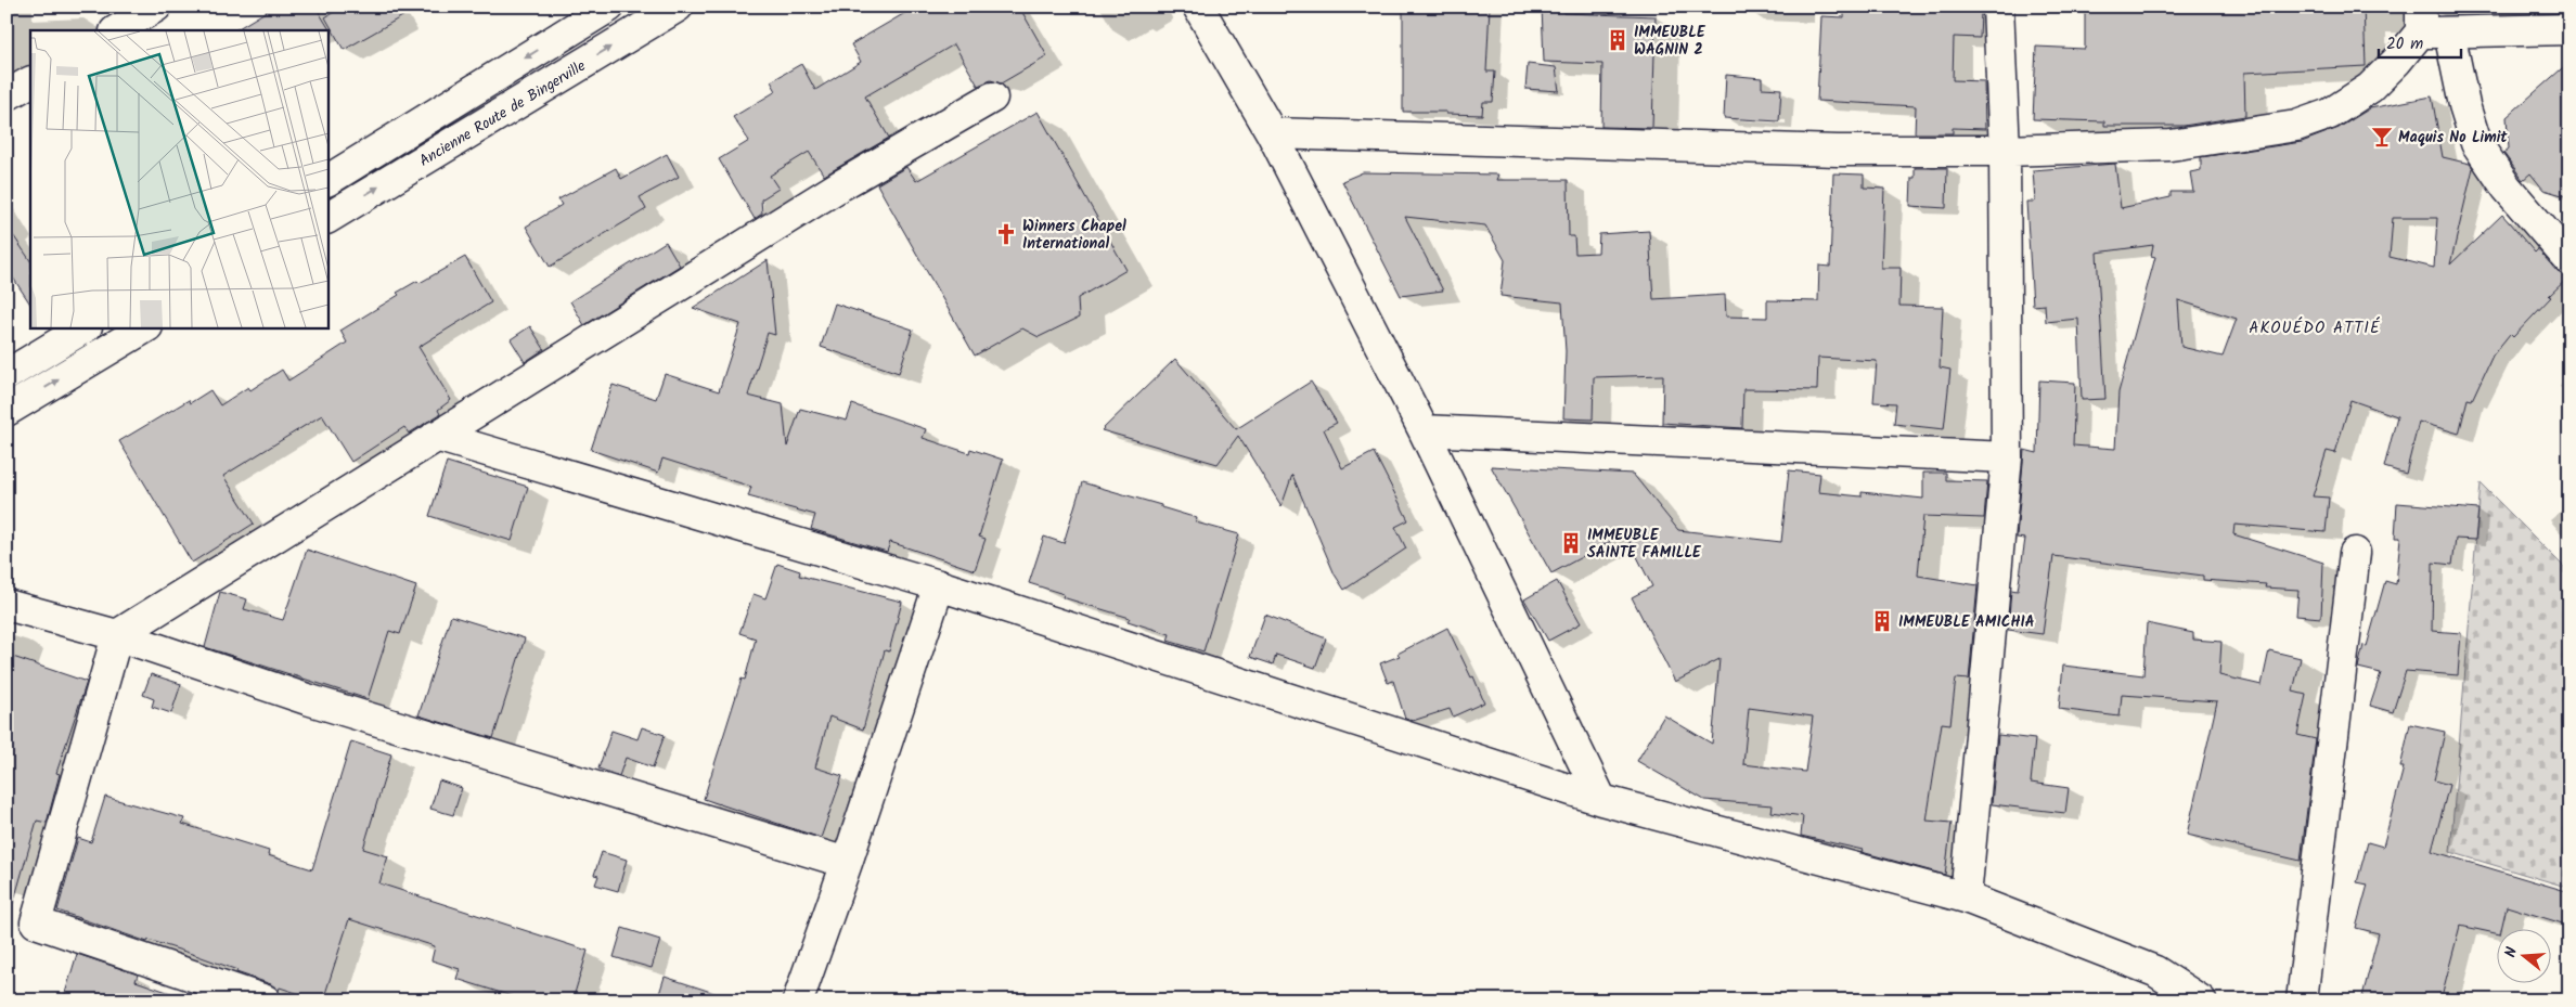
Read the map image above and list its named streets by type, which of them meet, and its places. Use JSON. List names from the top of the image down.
{
  "streets": {
    "street": ["Ancienne Route de Bingerville"]
  },
  "districts": ["AKOUÉDO ATTIÉ"],
  "places": {
    "building": ["IMMEUBLE WAGNIN 2", "IMMEUBLE SAINTE FAMILLE", "IMMEUBLE AMICHIA"],
    "bar": ["Maquis No Limit"],
    "church": ["Winners Chapel International"]
  },
  "scale_bar": "20 m",
  "north": "left"
}
